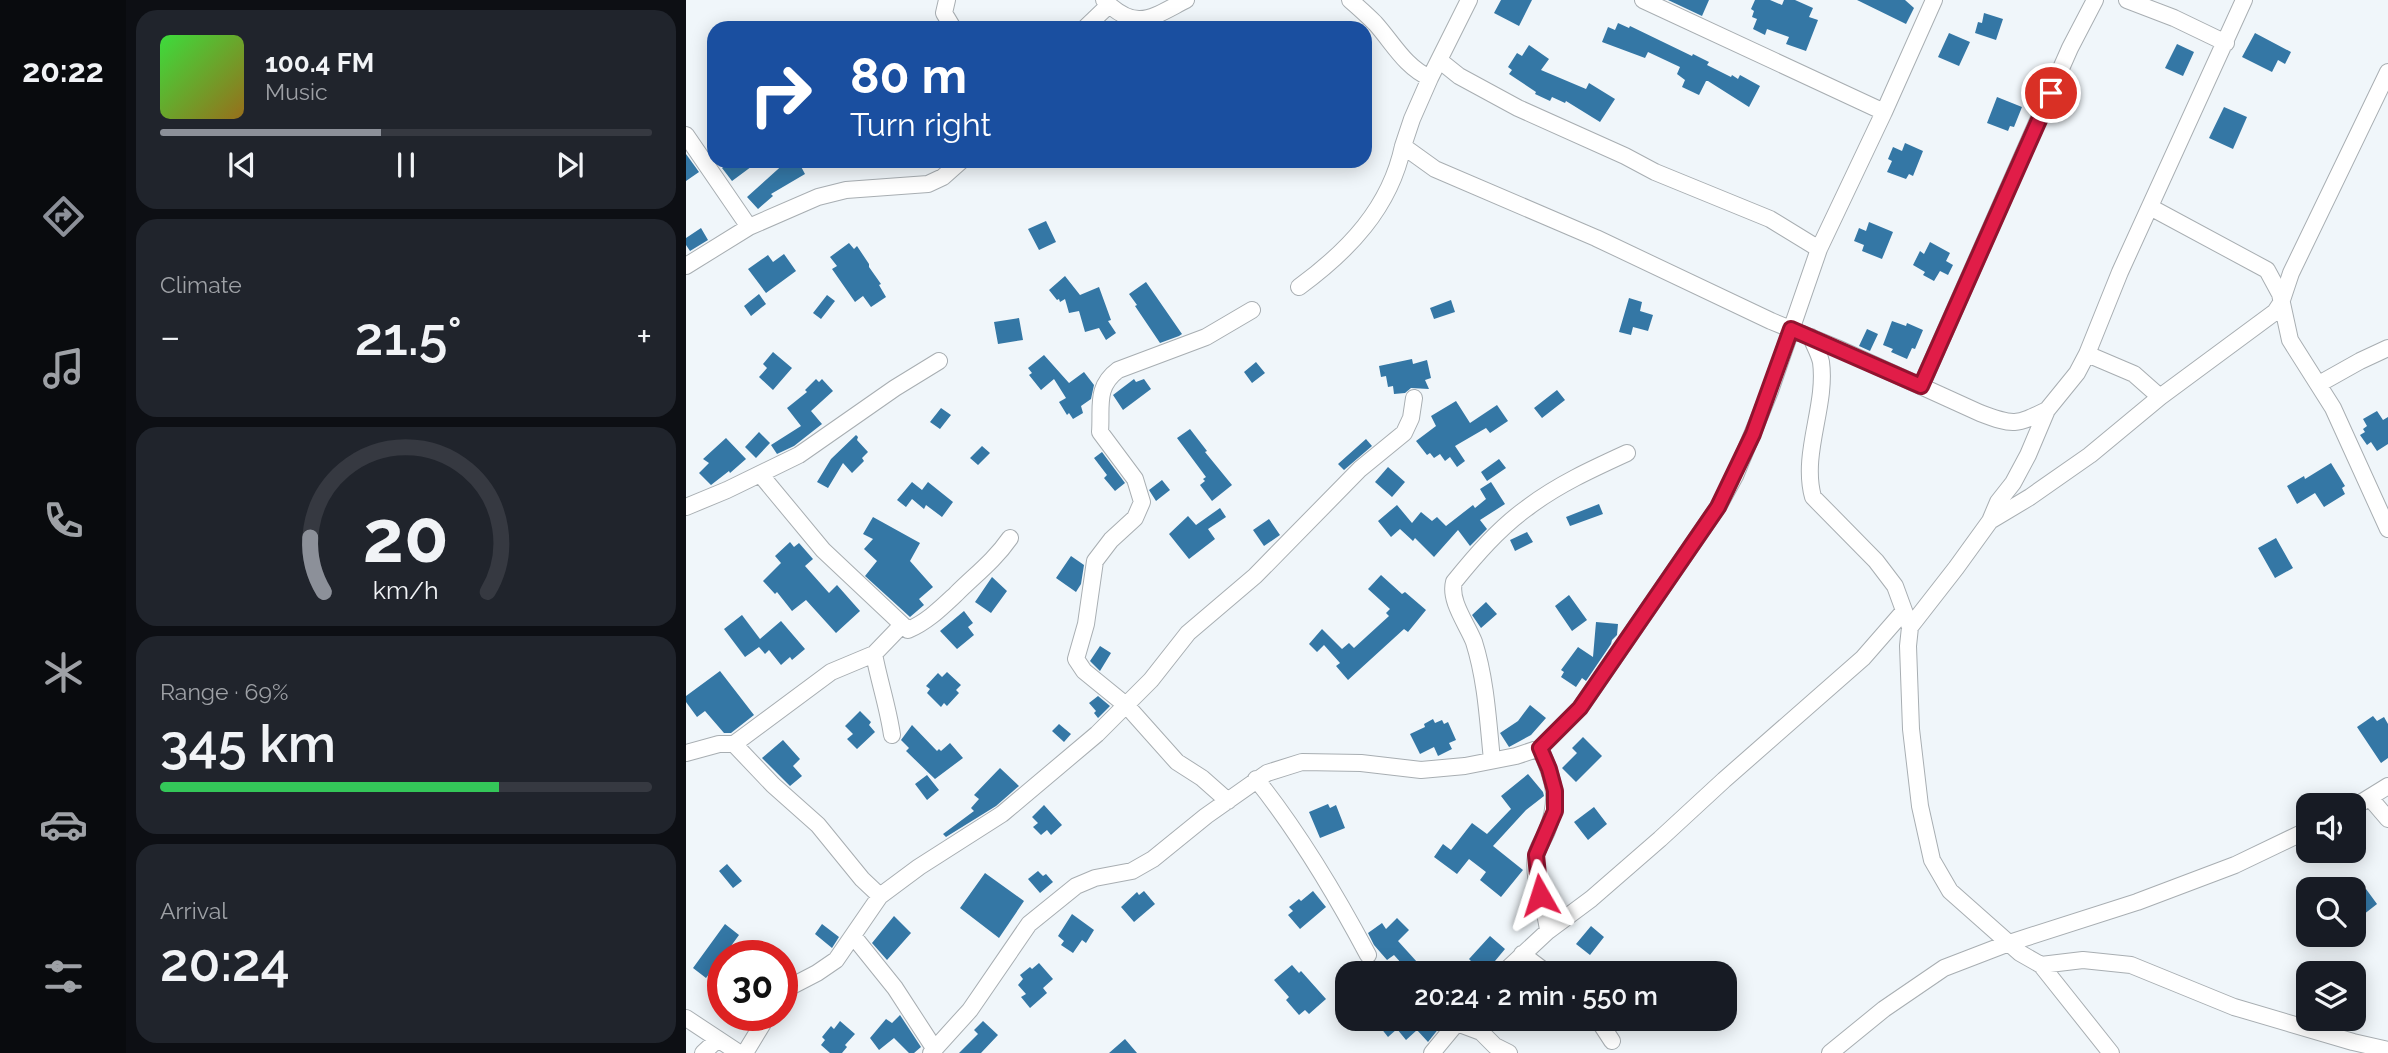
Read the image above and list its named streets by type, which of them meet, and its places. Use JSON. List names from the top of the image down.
{
  "page": {
    "tabs": "20:22",
    "turn": ["80 m", "Turn right"],
    "song": ["100.4 FM", "Music"],
    "tile": [
      "Climate",
      ["Range · 69%", "345 km"],
      ["Arrival", "20:24"]
    ],
    "heat": ["−", "21.5°", "+"],
    "limit": "30",
    "trip": "20:24 · 2 min · 550 m",
    "gauge": ["20", "km/h"]
  }
}
